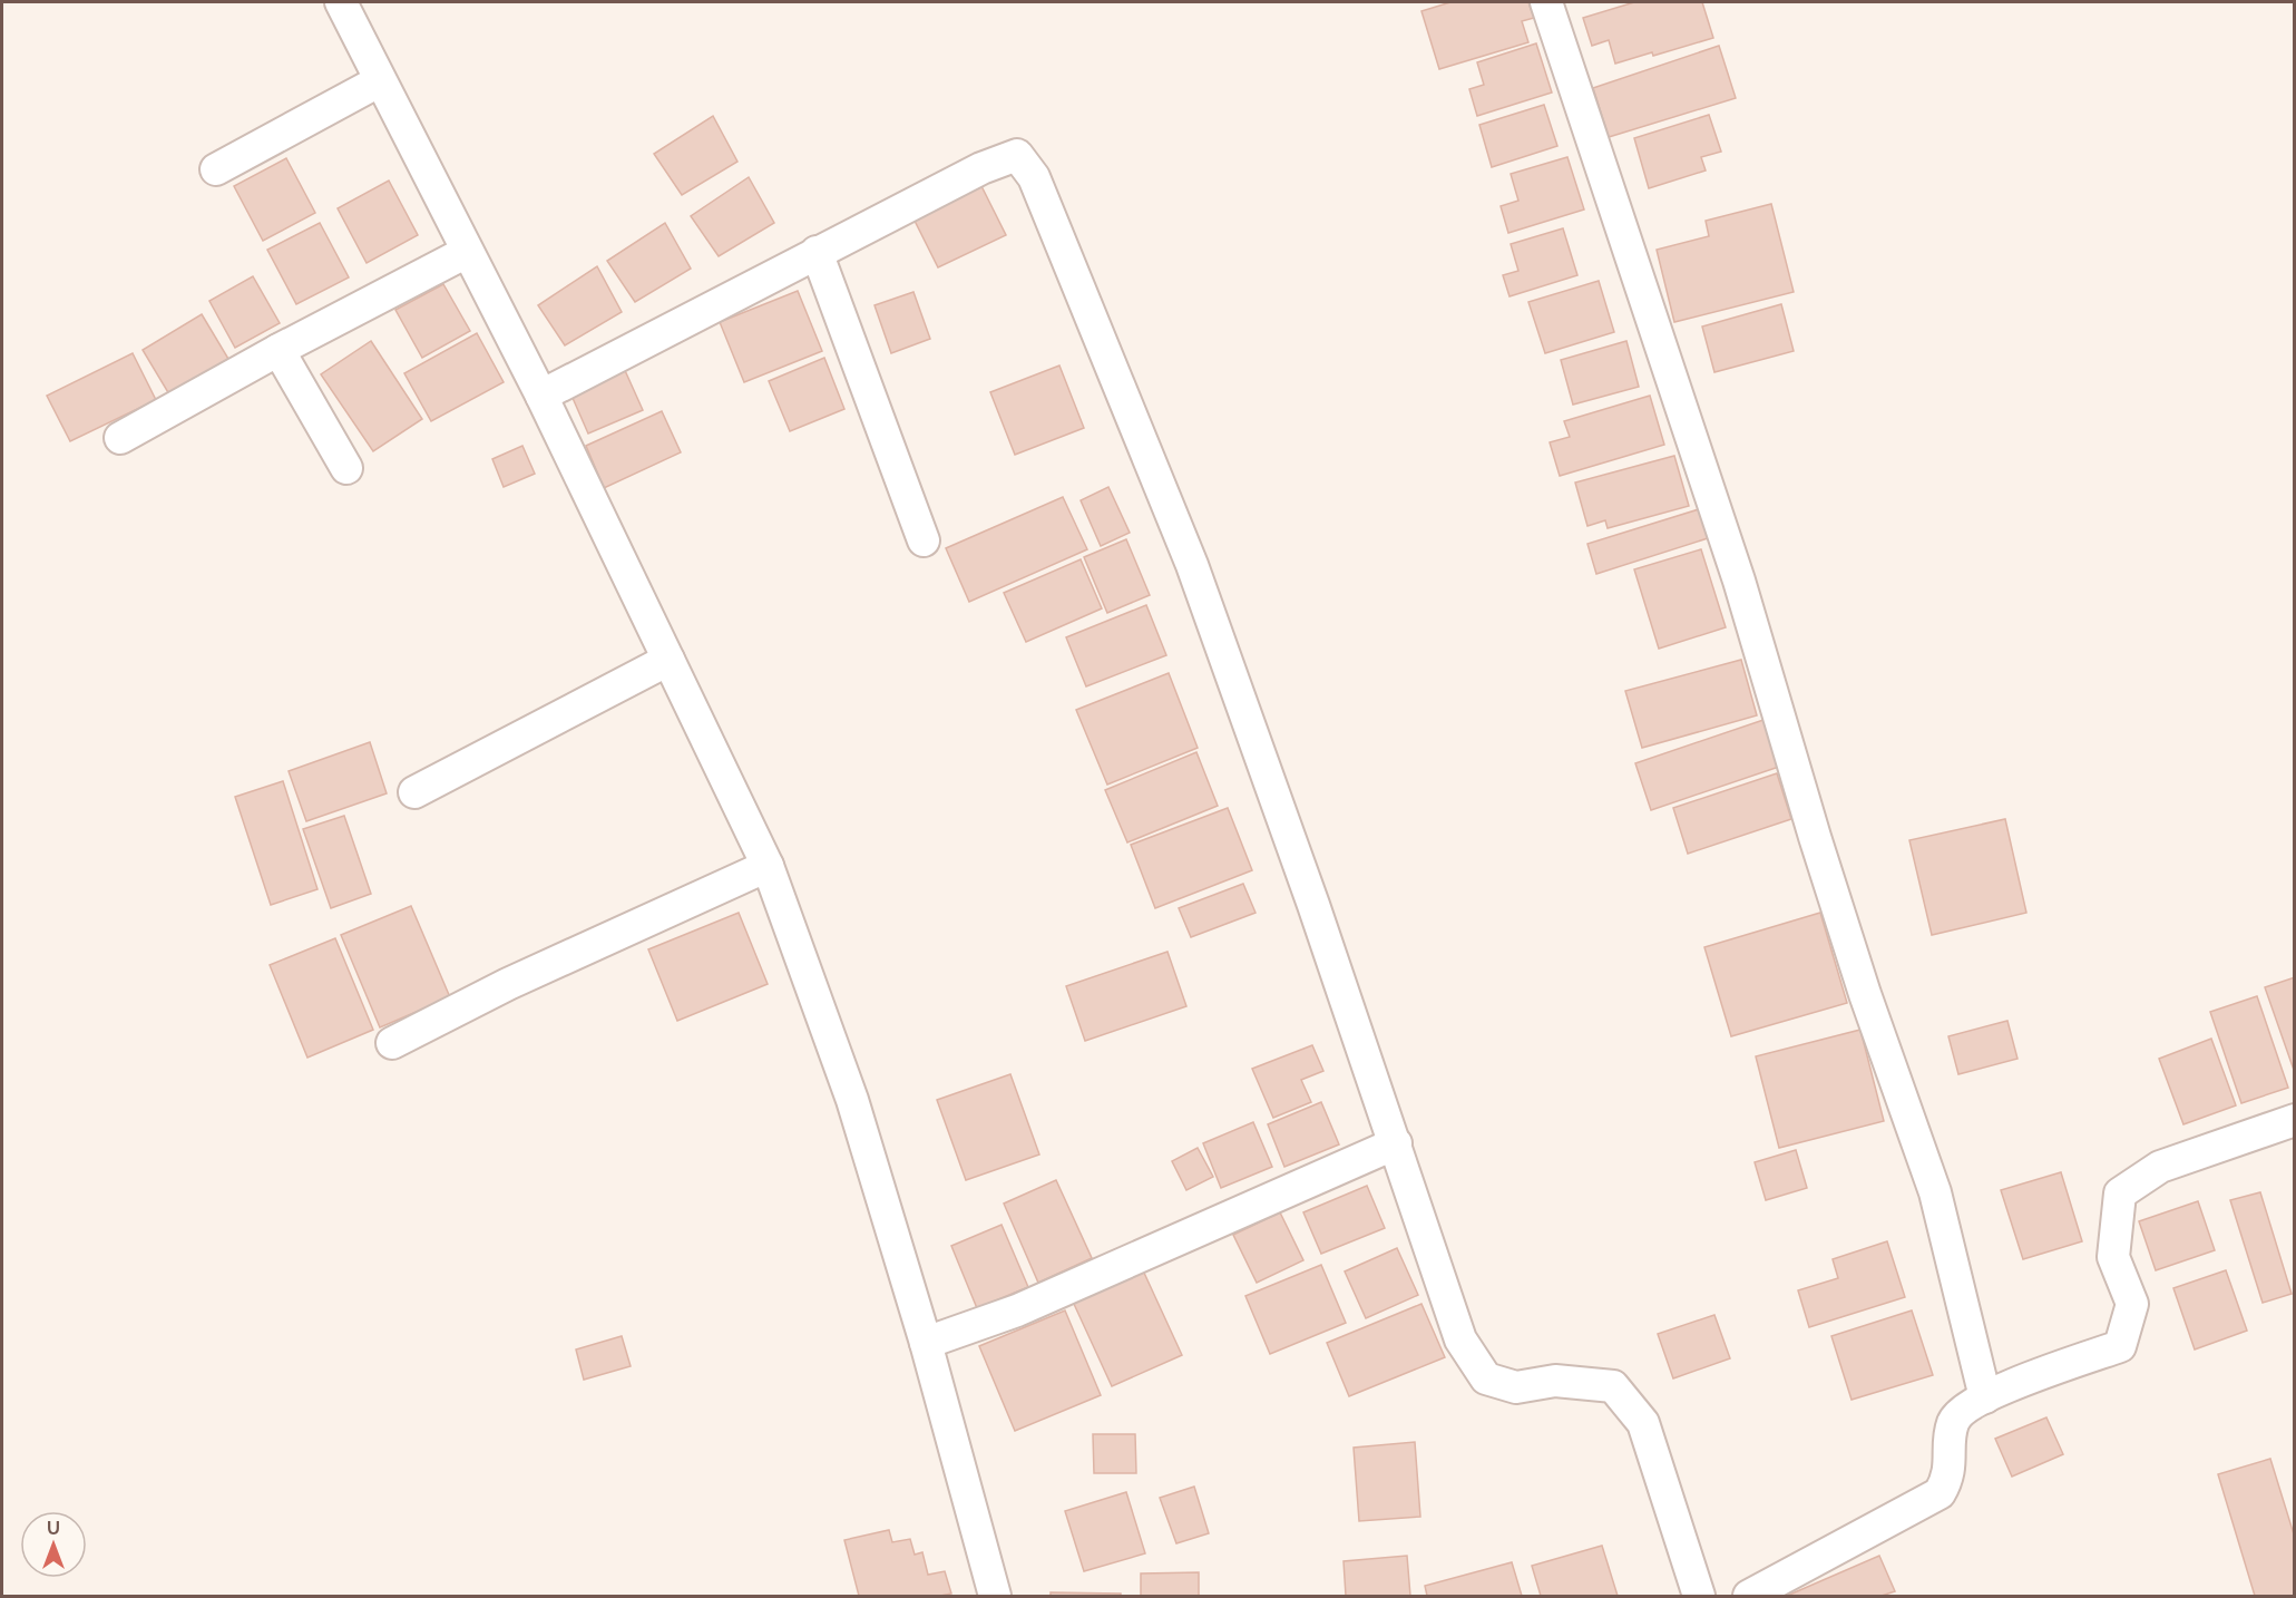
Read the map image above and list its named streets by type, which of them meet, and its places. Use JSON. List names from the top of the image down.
{
  "north": "top"
}
